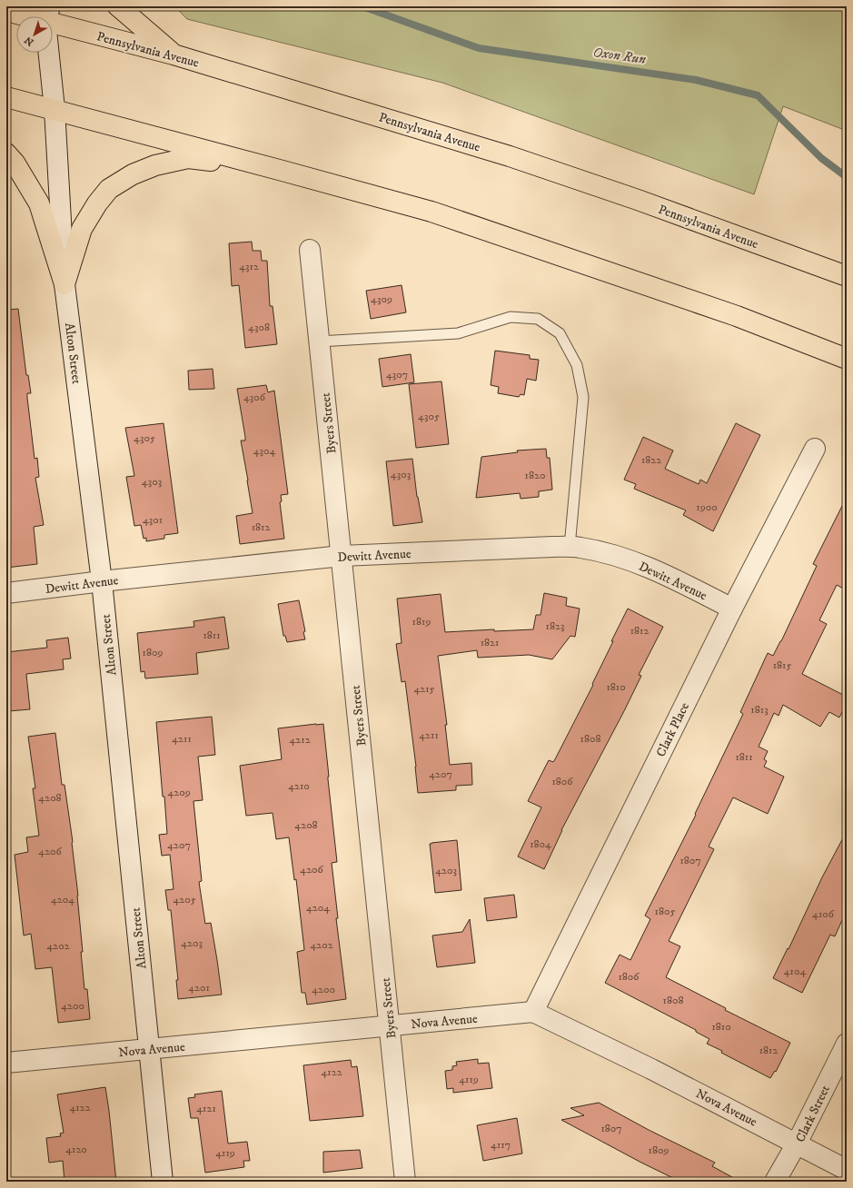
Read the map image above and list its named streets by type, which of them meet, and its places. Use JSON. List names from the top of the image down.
{
  "streets": {
    "highway": ["Pennsylvania Avenue"],
    "street": [
      "Alton Street",
      "Byers Street",
      "Dewitt Avenue",
      "Clark Place",
      "Nova Avenue",
      "Clark Street"
    ]
  },
  "crossings": [
    ["Pennsylvania Avenue", "Alton Street"],
    ["Alton Street", "Dewitt Avenue"],
    ["Alton Street", "Nova Avenue"],
    ["Byers Street", "Dewitt Avenue"],
    ["Byers Street", "Nova Avenue"],
    ["Dewitt Avenue", "Clark Place"],
    ["Clark Place", "Nova Avenue"],
    ["Nova Avenue", "Clark Street"]
  ],
  "water": ["Oxon Run"],
  "house_numbers": [
    "4312",
    "4309",
    "4308",
    "4307",
    "4306",
    "4305",
    "4305",
    "4304",
    "1822",
    "4303",
    "1820",
    "4303",
    "1900",
    "4301",
    "1812",
    "1819",
    "1823",
    "1812",
    "1811",
    "1821",
    "1809",
    "1815",
    "1810",
    "4215",
    "1813",
    "4211",
    "4211",
    "1808",
    "4212",
    "1811",
    "4207",
    "1806",
    "4210",
    "4209",
    "4208",
    "4208",
    "1804",
    "4207",
    "4206",
    "1807",
    "4206",
    "4203",
    "4204",
    "4205",
    "4204",
    "1805",
    "4106",
    "4203",
    "4202",
    "4202",
    "4104",
    "1806",
    "4201",
    "4200",
    "1808",
    "4200",
    "1810",
    "1812",
    "4122",
    "4119",
    "4122",
    "4121",
    "1807",
    "4117",
    "4120",
    "1809",
    "4119"
  ],
  "north": "bottom left"
}
